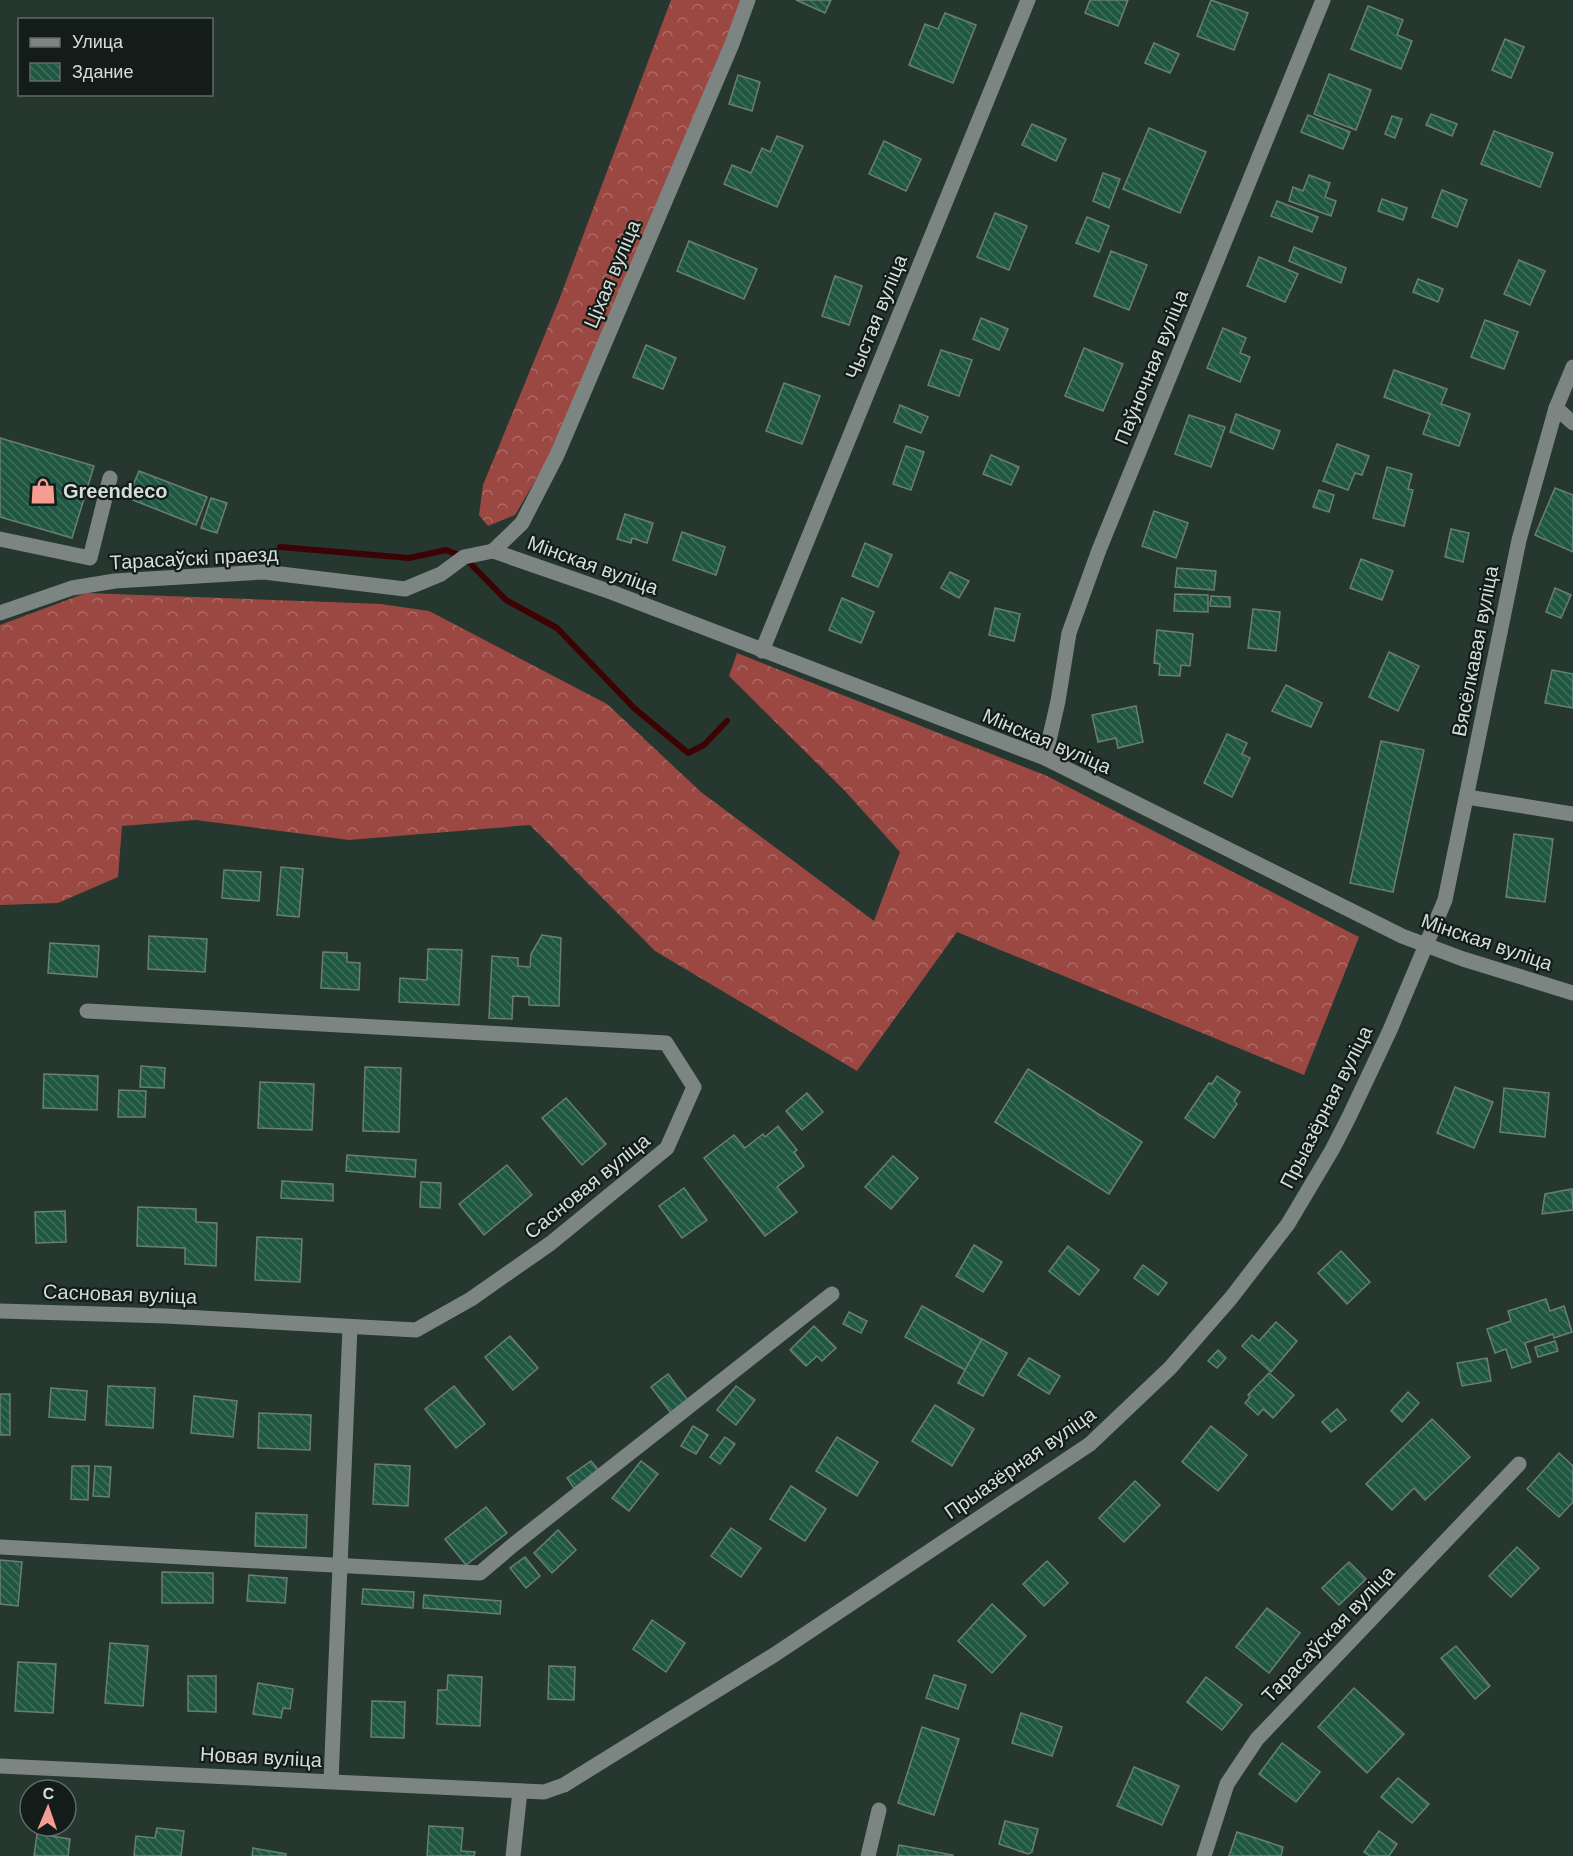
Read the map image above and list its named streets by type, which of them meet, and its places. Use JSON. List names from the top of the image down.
{
  "streets": {
    "street": [
      "Ціхая вуліца",
      "Чыстая вуліца",
      "Паўночная вуліца",
      "Тарасаўскі праезд",
      "Мінская вуліца",
      "Вясёлкавая вуліца",
      "Прыазёрная вуліца",
      "Сасновая вуліца",
      "Тарасаўская вуліца",
      "Новая вуліца"
    ]
  },
  "crossings": [
    ["Ціхая вуліца", "Тарасаўскі праезд"],
    ["Ціхая вуліца", "Мінская вуліца"],
    ["Чыстая вуліца", "Мінская вуліца"],
    ["Паўночная вуліца", "Мінская вуліца"],
    ["Тарасаўскі праезд", "Мінская вуліца"],
    ["Мінская вуліца", "Вясёлкавая вуліца"],
    ["Мінская вуліца", "Прыазёрная вуліца"],
    ["Вясёлкавая вуліца", "Прыазёрная вуліца"],
    ["Прыазёрная вуліца", "Новая вуліца"]
  ],
  "places": {
    "shop": ["Greendeco"]
  },
  "legend": ["Улица", "Здание"],
  "north": "top"
}
